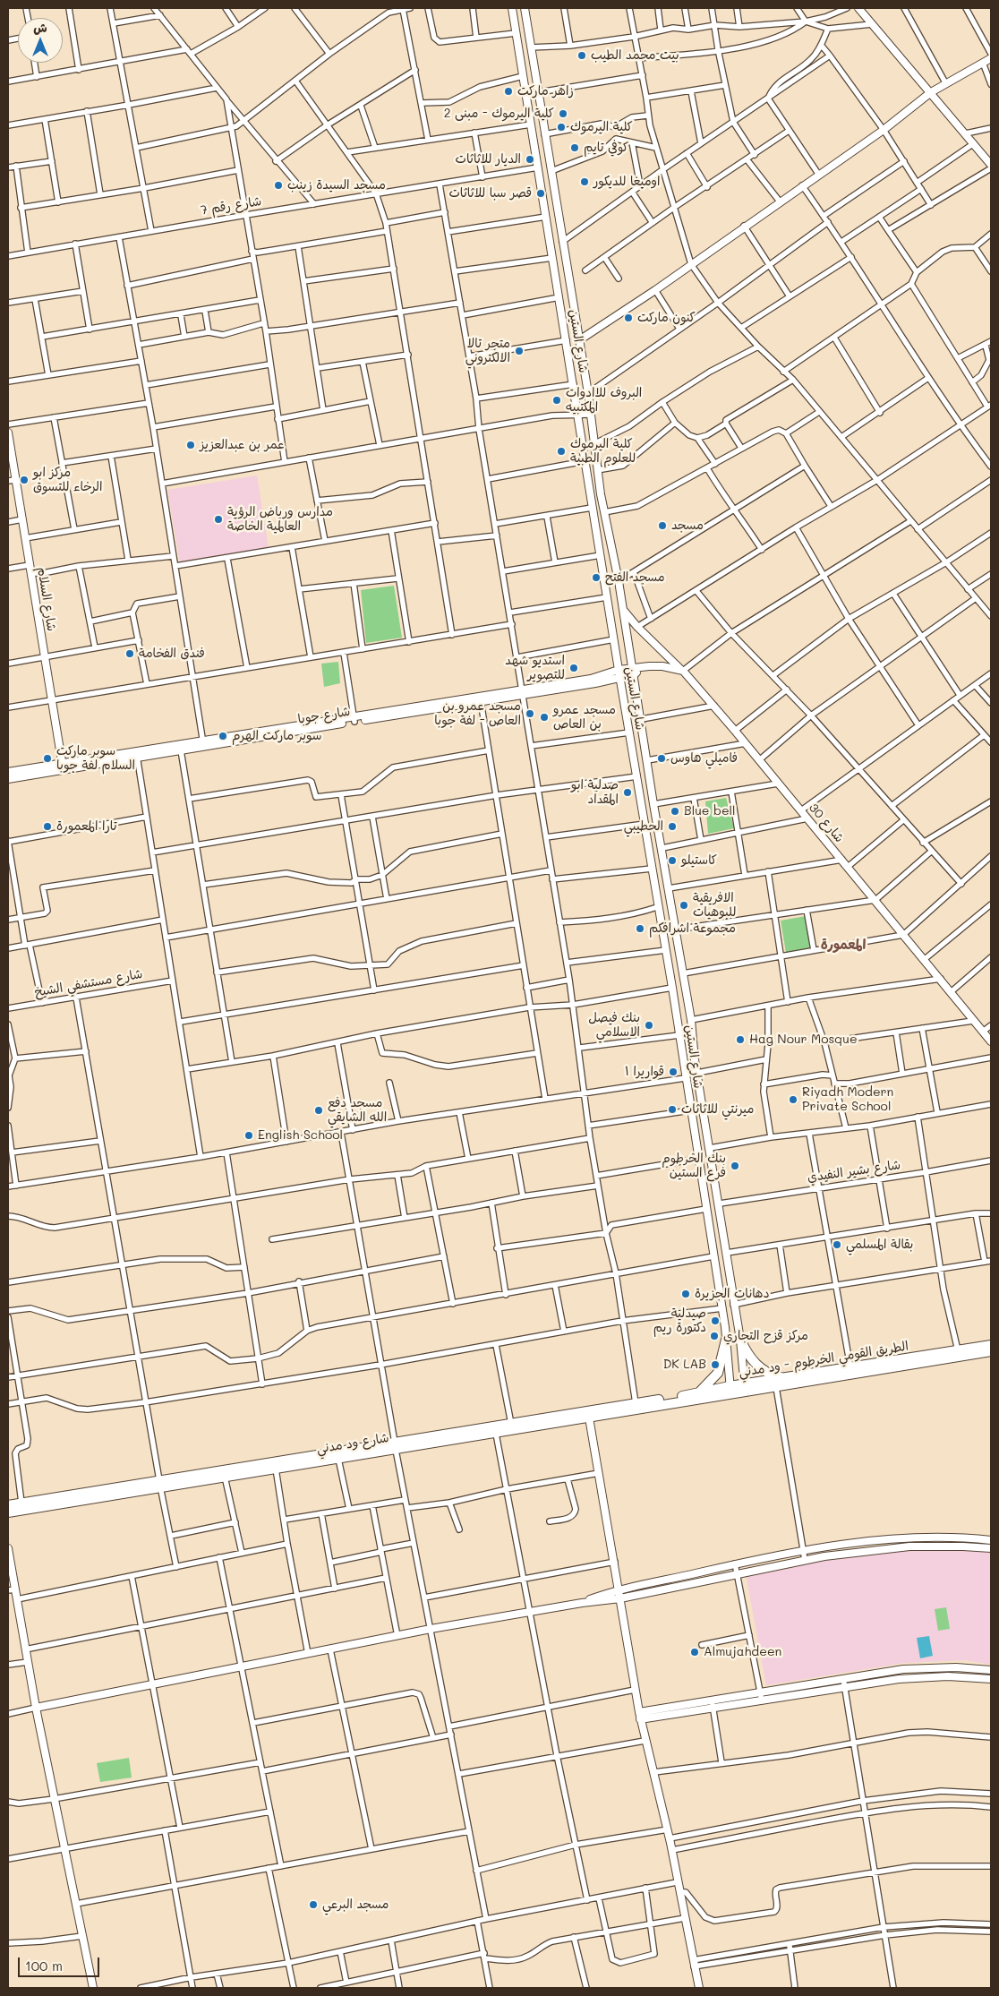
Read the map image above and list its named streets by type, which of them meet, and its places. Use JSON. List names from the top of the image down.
{
  "streets": {
    "highway": ["الطريق القومي الخرطوم - ود مدني", "شارع ود مدني"],
    "street": [
      "شارع رقم 7",
      "شارع الستين",
      "شارع السلام",
      "شارع جوبا",
      "شارع 30",
      "شارع مستشفي الشيخ",
      "شارع بشير النفيدي"
    ]
  },
  "crossings": [
    ["شارع رقم 7", "شارع الستين"],
    ["شارع الستين", "شارع جوبا"],
    ["شارع الستين", "شارع 30"],
    ["شارع الستين", "شارع بشير النفيدي"],
    ["شارع الستين", "الطريق القومي الخرطوم - ود مدني"],
    ["شارع السلام", "شارع جوبا"],
    ["الطريق القومي الخرطوم - ود مدني", "شارع ود مدني"]
  ],
  "districts": ["المعمورة"],
  "places": [
    "بيت محمد الطيب",
    "زاهر ماركت",
    "كلية اليرموك - مبنى 2",
    "كلية اليرموك",
    "كوفي تايم",
    "الديار للاثاثات",
    "اوميغا للديكور",
    "مسجد السيدة زينب",
    "قصر سبا للاثاثات",
    "كنون ماركت",
    "متجر تالا الالكتروني",
    "البروف للاادوات المكتبيه",
    "عمر بن عبدالعزيز",
    "كلية اليرموك للعلوم الطبية",
    "مركز ابو الرخاء للتسوق",
    "مدارس ورياض الرؤية العالمية الخاصة",
    "مسجد",
    "مسجد الفتح",
    "فندق الفخامة",
    "استديو شهد للتصوير",
    "مسجد عمرو بن العاص - لفة جوبا",
    "مسجد عمرو بن العاص",
    "سوبر ماركت الهرم",
    "سوبر ماركت السلام لفة جوبا",
    "فاميلي هاوس",
    "صدلية ابو المقداد",
    "Blue bell",
    "تارا المعمورة",
    "الحطيبي",
    "كاستيلو",
    "الافريقية للبوهيات",
    "مجموعة اشرافكم",
    "بنك فيصل الاسلامي",
    "Hag Nour Mosque",
    "قواريرا ١",
    "Riyadh Modern Private School",
    "ميرنتي للاثاثات",
    "مسجد دفع الله الشايقي",
    "English School",
    "بنك الخرطوم فرع الستين",
    "بقالة المسلمي",
    "دهانات الجزيرة",
    "صيدلية دكتورة ريم",
    "مركز قزح التجاري",
    "DK LAB",
    "Almujahdeen",
    "مسجد البرعي"
  ],
  "scale_bar": "100 m",
  "north": "top"
}
